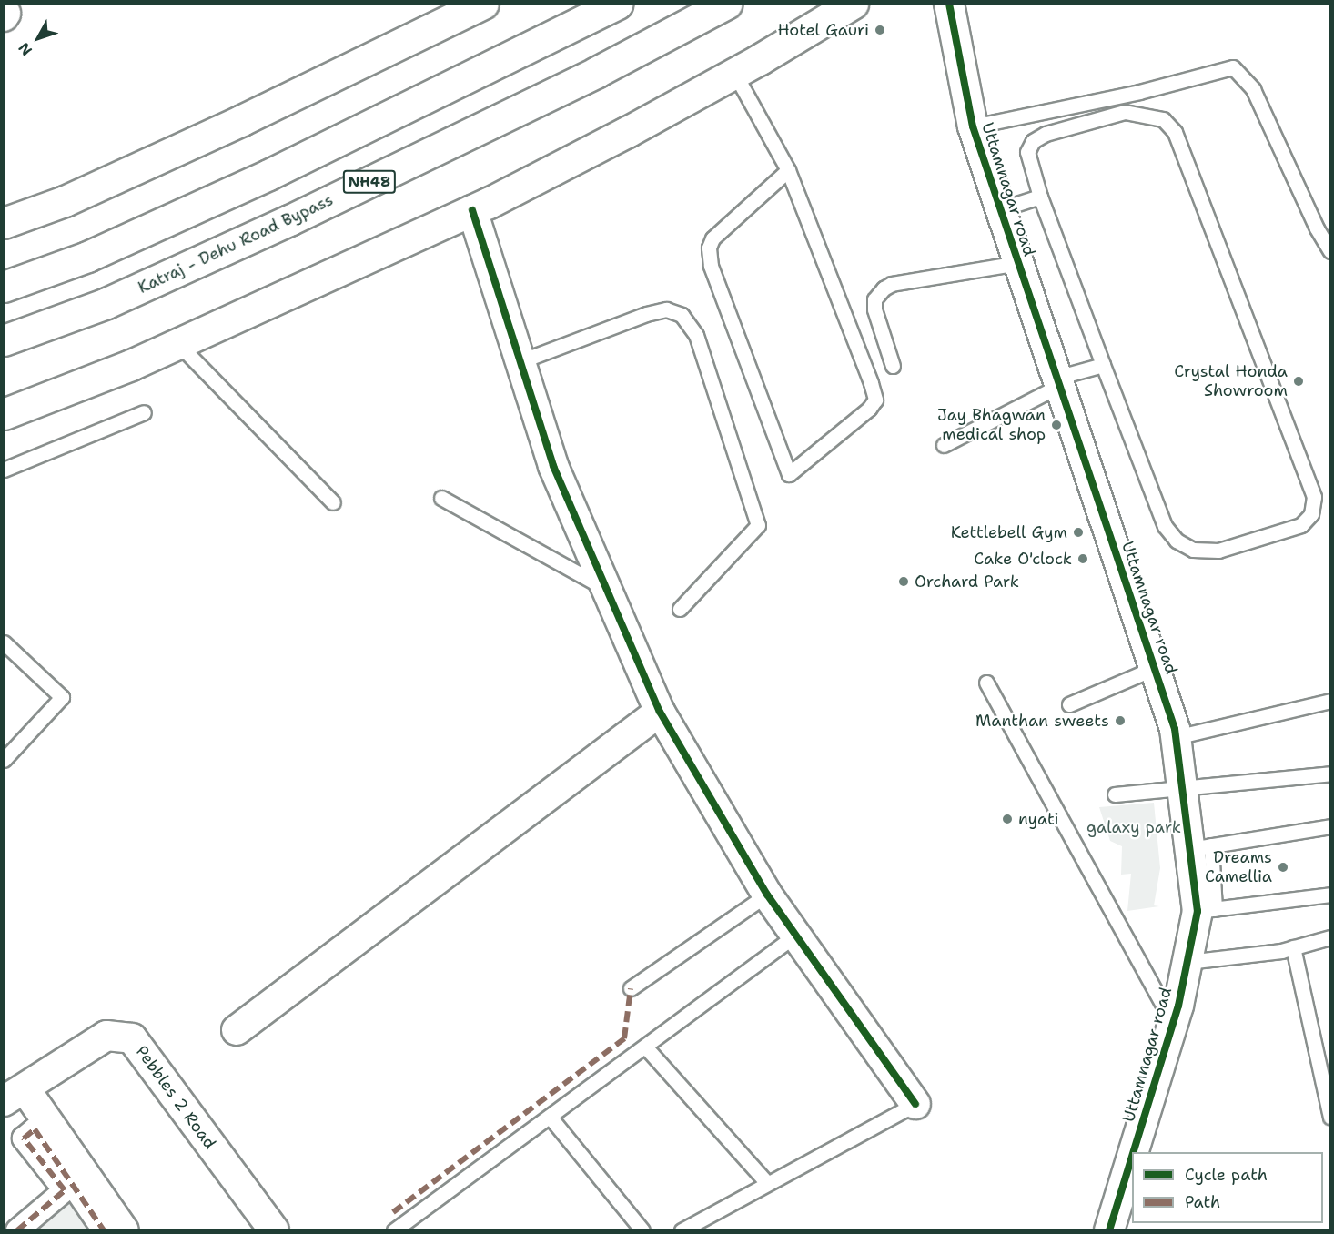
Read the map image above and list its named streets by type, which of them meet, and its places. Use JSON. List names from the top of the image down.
{
  "streets": {
    "main road": ["NH48", "Katraj - Dehu Road Bypass"],
    "street": ["Uttamnagar road", "Pebbles 2 Road"]
  },
  "parks": ["galaxy park"],
  "places": [
    "Hotel Gauri",
    "Crystal Honda Showroom",
    "Jay Bhagwan medical shop",
    "Kettlebell Gym",
    "Cake O'clock",
    "Orchard Park",
    "Manthan sweets",
    "nyati",
    "Dreams Camellia"
  ],
  "legend": ["Cycle path", "Path"],
  "north": "bottom left"
}
